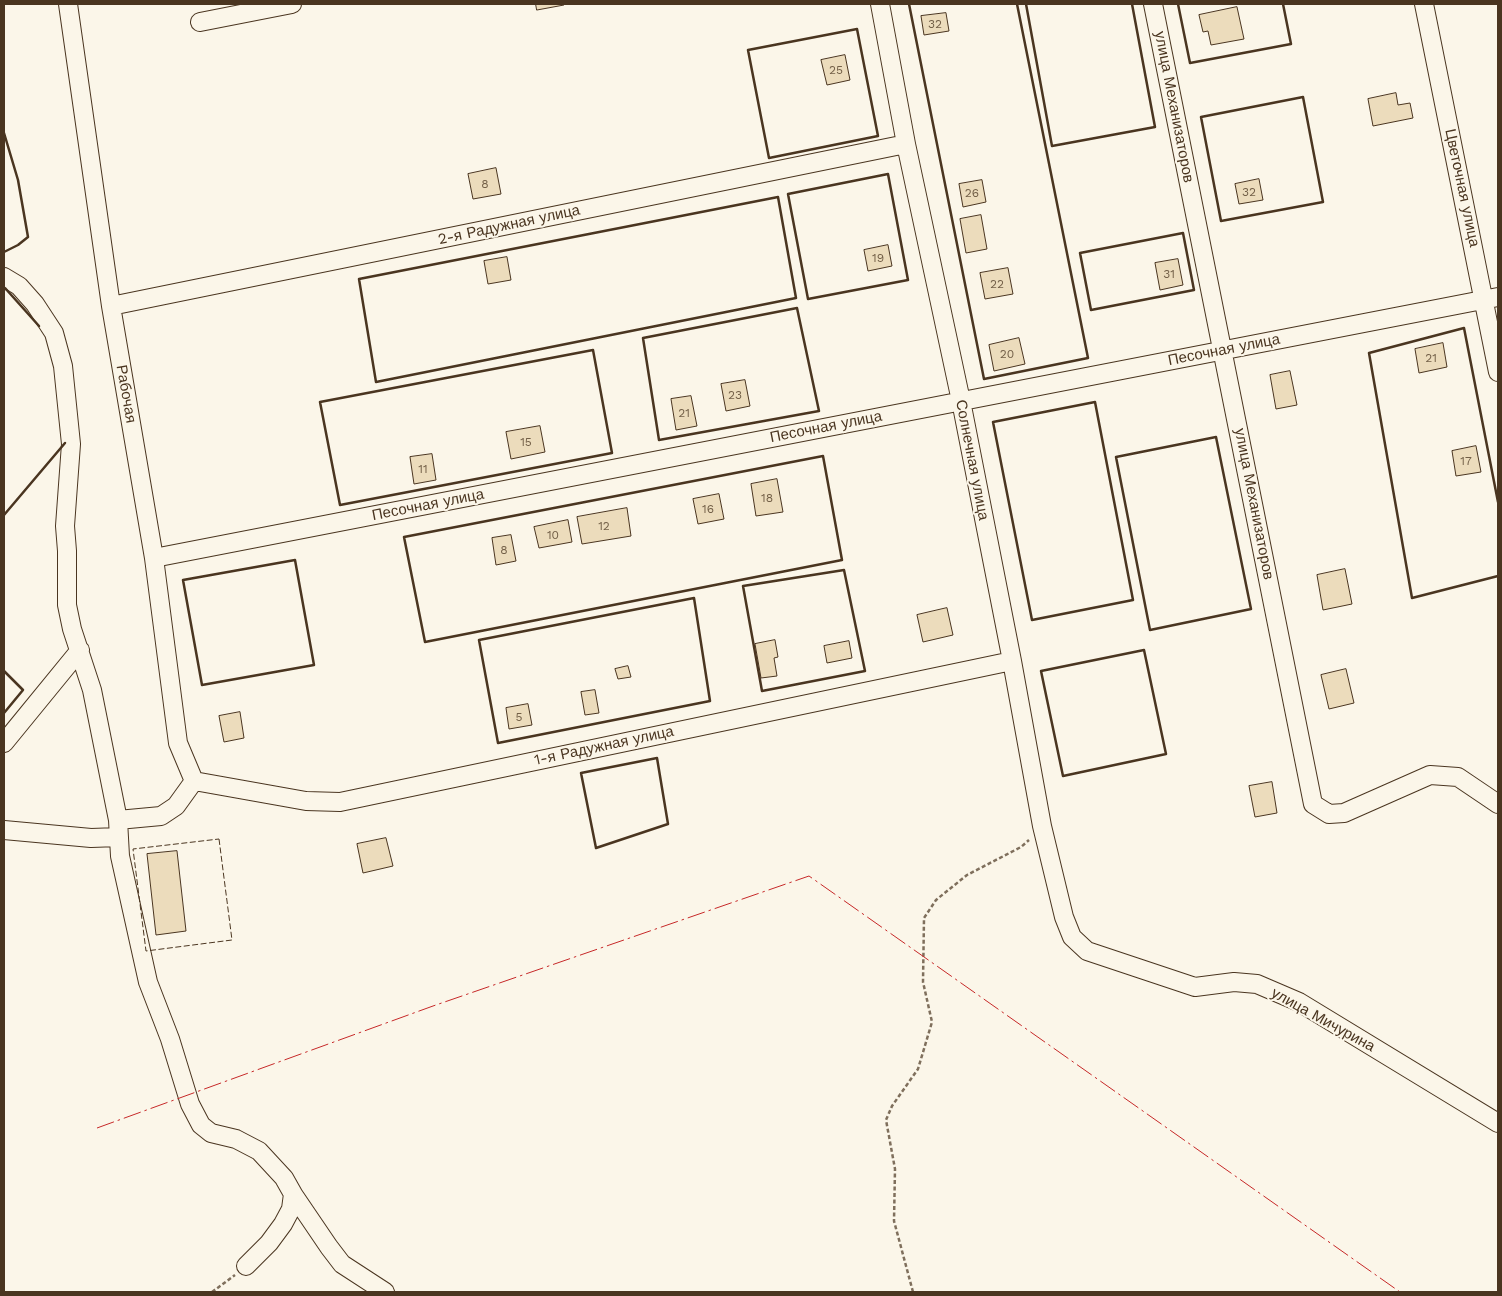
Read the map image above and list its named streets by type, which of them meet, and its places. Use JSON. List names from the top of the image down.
{
  "streets": {
    "street": [
      "улица Механизаторов",
      "Цветочная улица",
      "2-я Радужная улица",
      "Песочная улица",
      "Рабочая",
      "Солнечная улица",
      "1-я Радужная улица",
      "улица Мичурина"
    ]
  },
  "crossings": [
    ["улица Механизаторов", "Песочная улица"],
    ["Цветочная улица", "Песочная улица"],
    ["2-я Радужная улица", "Рабочая"],
    ["2-я Радужная улица", "Солнечная улица"],
    ["Песочная улица", "Рабочая"],
    ["Песочная улица", "Солнечная улица"],
    ["Рабочая", "1-я Радужная улица"],
    ["Солнечная улица", "1-я Радужная улица"],
    ["Солнечная улица", "улица Мичурина"]
  ],
  "house_numbers": [
    "32",
    "25",
    "8",
    "32",
    "26",
    "19",
    "31",
    "22",
    "20",
    "21",
    "23",
    "21",
    "15",
    "17",
    "11",
    "18",
    "16",
    "12",
    "10",
    "8",
    "5"
  ]
}
